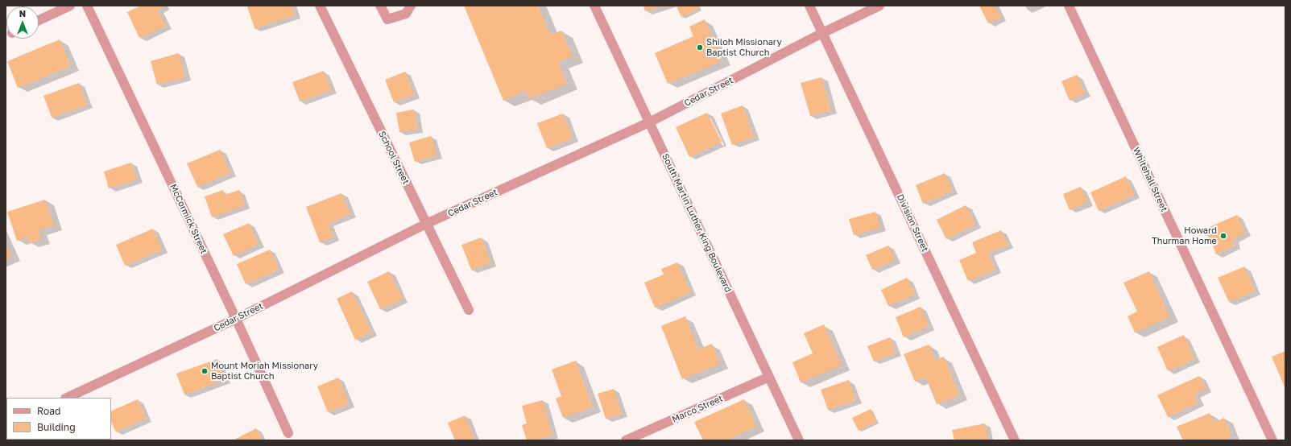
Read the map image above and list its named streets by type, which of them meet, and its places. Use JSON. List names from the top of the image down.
{
  "streets": {
    "street": [
      "Cedar Street",
      "School Street",
      "Whitehall Street",
      "McCormick Street",
      "South Martin Luther King Boulevard",
      "Division Street",
      "Marco Street"
    ]
  },
  "crossings": [
    ["Cedar Street", "School Street"],
    ["Cedar Street", "McCormick Street"],
    ["Cedar Street", "South Martin Luther King Boulevard"],
    ["Cedar Street", "Division Street"],
    ["South Martin Luther King Boulevard", "Marco Street"]
  ],
  "places": ["Shiloh Missionary Baptist Church", "Howard Thurman Home", "Mount Moriah Missionary Baptist Church"],
  "legend": ["Road", "Building"],
  "north": "top"
}
